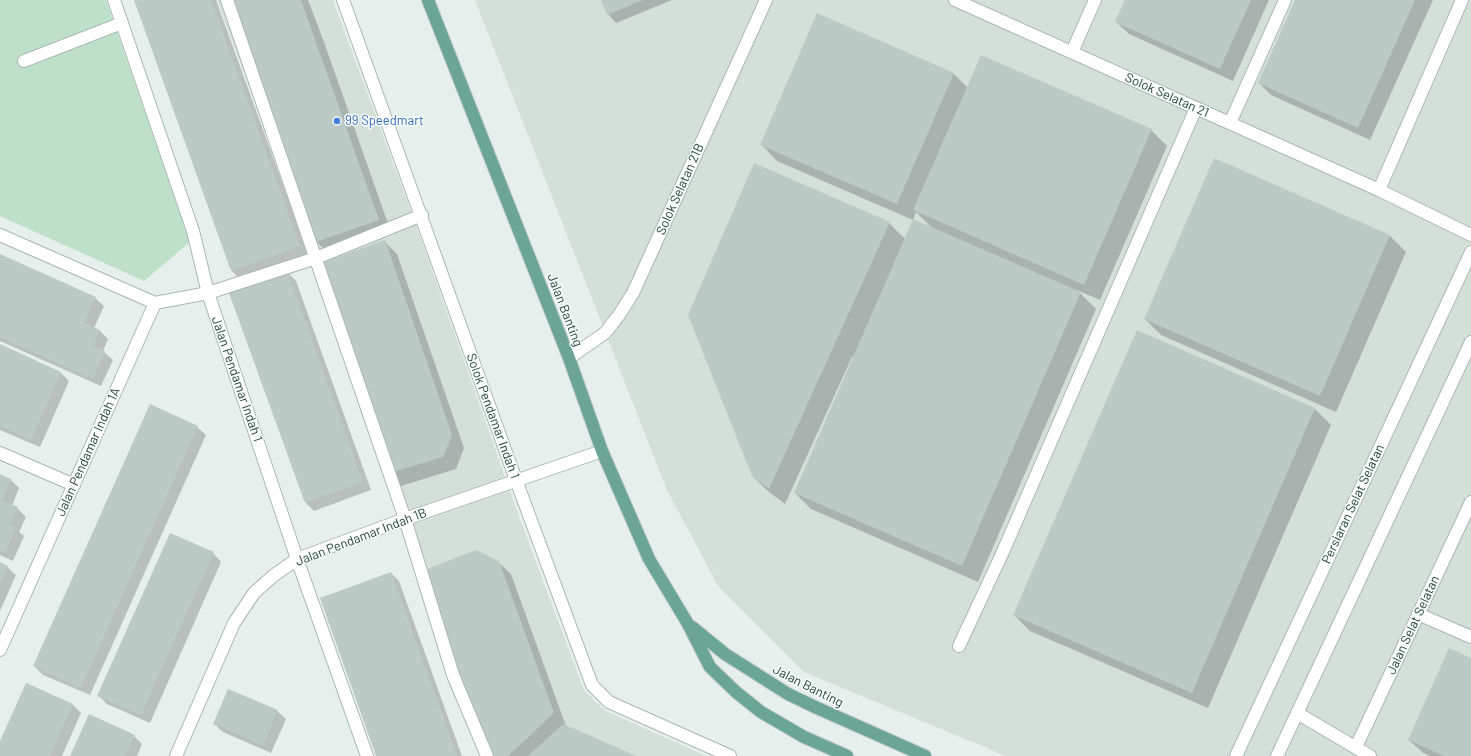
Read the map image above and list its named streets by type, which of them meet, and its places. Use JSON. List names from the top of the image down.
{
  "streets": {
    "main road": ["Jalan Banting"],
    "street": [
      "Solok Selatan 21",
      "Solok Selatan 21B",
      "Jalan Pendamar Indah 1",
      "Solok Pendamar Indah 1",
      "Jalan Pendamar Indah 1A",
      "Persiaran Selat Selatan",
      "Jalan Pendamar Indah 1B",
      "Jalan Selat Selatan"
    ]
  },
  "crossings": [
    ["Solok Selatan 21B", "Jalan Banting"],
    ["Jalan Banting", "Jalan Pendamar Indah 1B"],
    ["Jalan Pendamar Indah 1", "Jalan Pendamar Indah 1B"],
    ["Solok Pendamar Indah 1", "Jalan Pendamar Indah 1B"]
  ],
  "places": ["99 Speedmart"]
}
